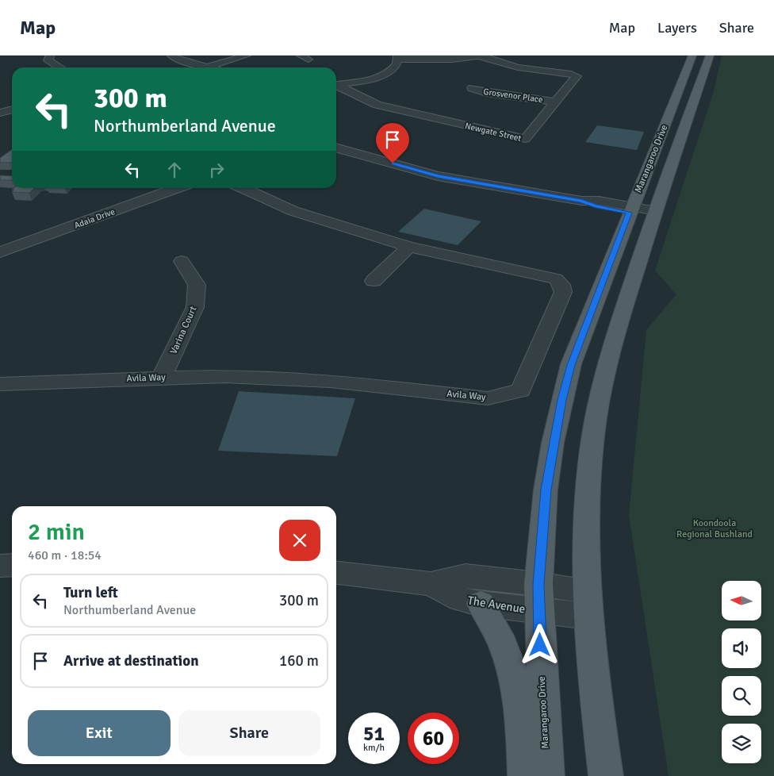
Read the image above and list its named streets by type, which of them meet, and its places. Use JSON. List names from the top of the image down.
{
  "streets": {
    "main road": ["Marangaroo Drive"],
    "street": [
      "Grosvenor Place",
      "Newgate Street",
      "Adaia Drive",
      "Varina Court",
      "Avila Way",
      "The Avenue"
    ]
  },
  "crossings": [
    ["Grosvenor Place", "Newgate Street"],
    ["Marangaroo Drive", "The Avenue"],
    ["Varina Court", "Avila Way"]
  ],
  "parks": ["Koondoola Regional Bushland"],
  "north": "left",
  "page": {
    "header": "Map",
    "nav": ["Map", "Layers", "Share"],
    "turn": ["300 m", "Northumberland Avenue"],
    "heading": ["2 min", "460 m · 18:54"],
    "list": [
      {
        "name": "Turn left",
        "note": "Northumberland Avenue",
        "value": "300 m"
      },
      {
        "name": "Arrive at destination",
        "value": "160 m"
      }
    ],
    "buttons": ["Exit", "Share"],
    "speed": "51 km/h",
    "limit": "60"
  }
}
